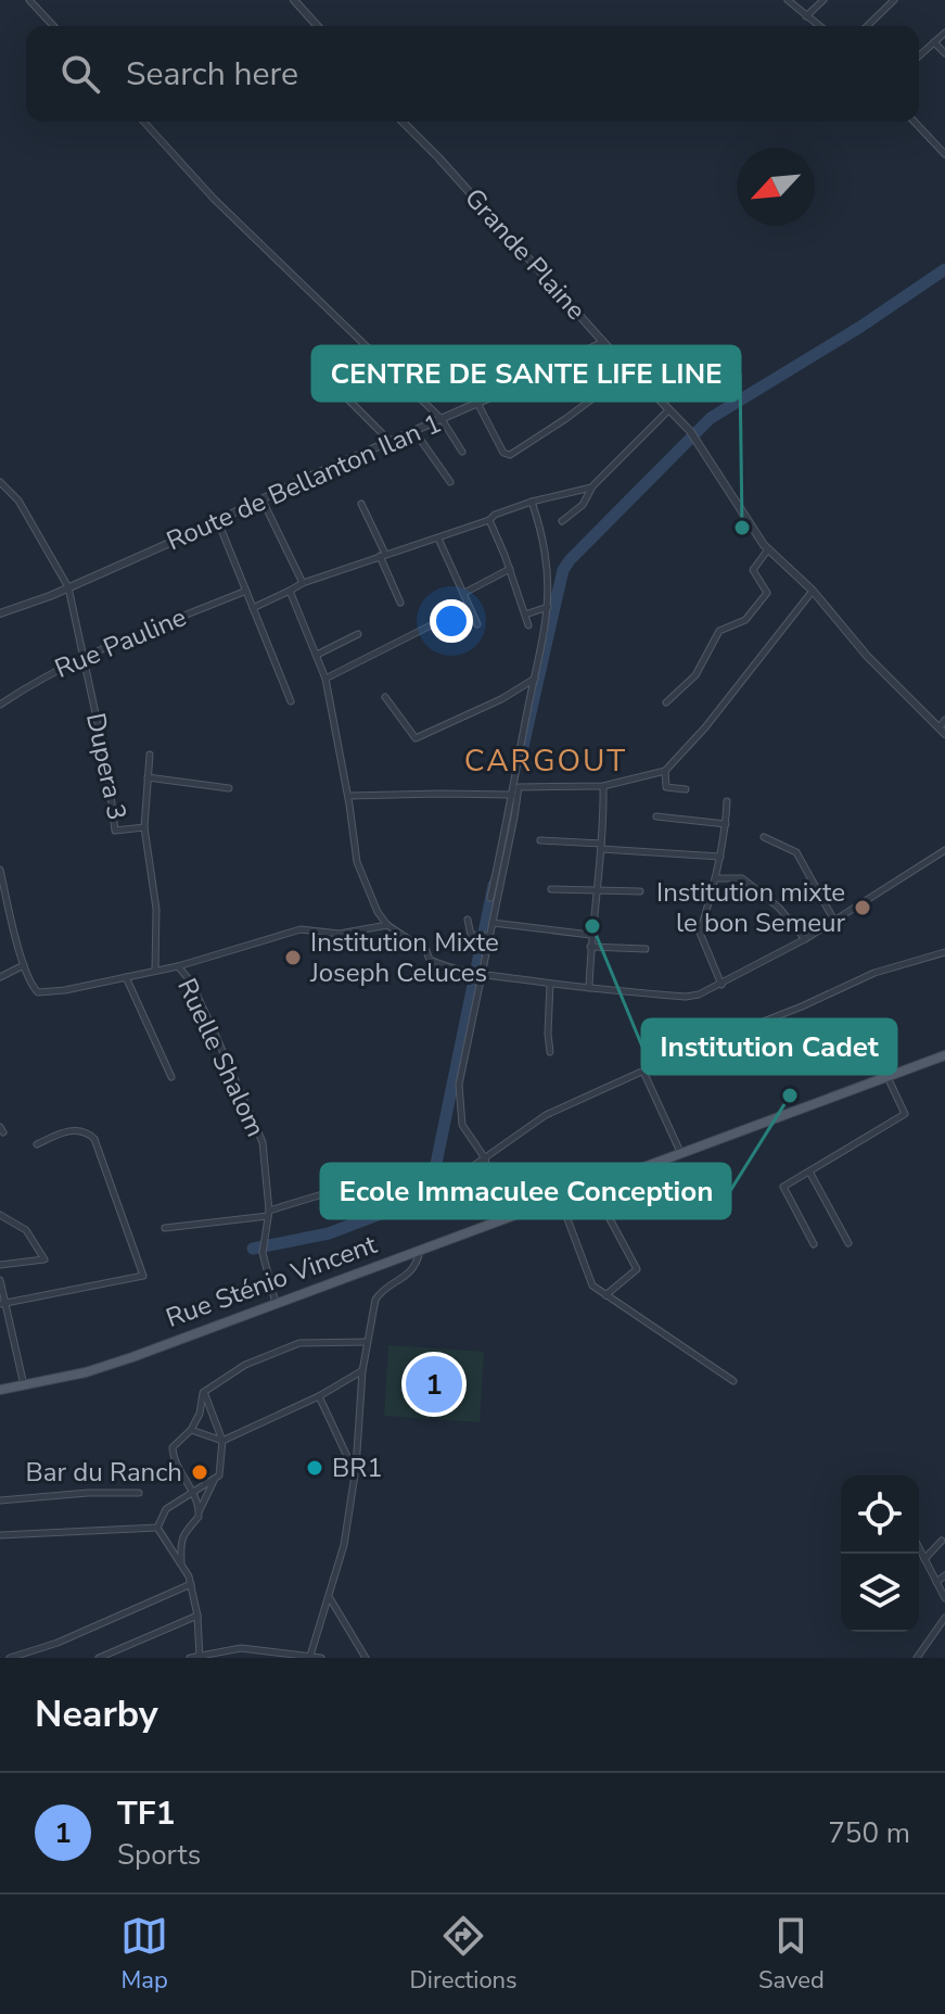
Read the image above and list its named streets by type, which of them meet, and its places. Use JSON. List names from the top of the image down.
{
  "streets": {
    "main road": ["Rue Sténio Vincent"],
    "street": [
      "Grande Plaine",
      "Route de Bellanton Ilan 1",
      "Rue Pauline",
      "Dupera 3",
      "Ruelle Shalom"
    ]
  },
  "crossings": [
    ["Grande Plaine", "Route de Bellanton Ilan 1"],
    ["Route de Bellanton Ilan 1", "Dupera 3"],
    ["Rue Pauline", "Dupera 3"],
    ["Ruelle Shalom", "Rue Sténio Vincent"]
  ],
  "districts": ["CARGOUT"],
  "places": [
    "CENTRE DE SANTE LIFE LINE",
    "Institution mixte le bon Semeur",
    "Institution Cadet",
    "Institution Mixte Joseph Celuces",
    "Ecole Immaculee Conception",
    "BR1",
    "Bar du Ranch"
  ],
  "north": "bottom left",
  "page": {
    "search": "Search here",
    "pins": "1",
    "heading": "Nearby",
    "list": [
      {
        "mark": "1",
        "name": "TF1",
        "note": "Sports",
        "value": "750 m"
      }
    ],
    "nav": ["Map", "Directions", "Saved"]
  }
}
